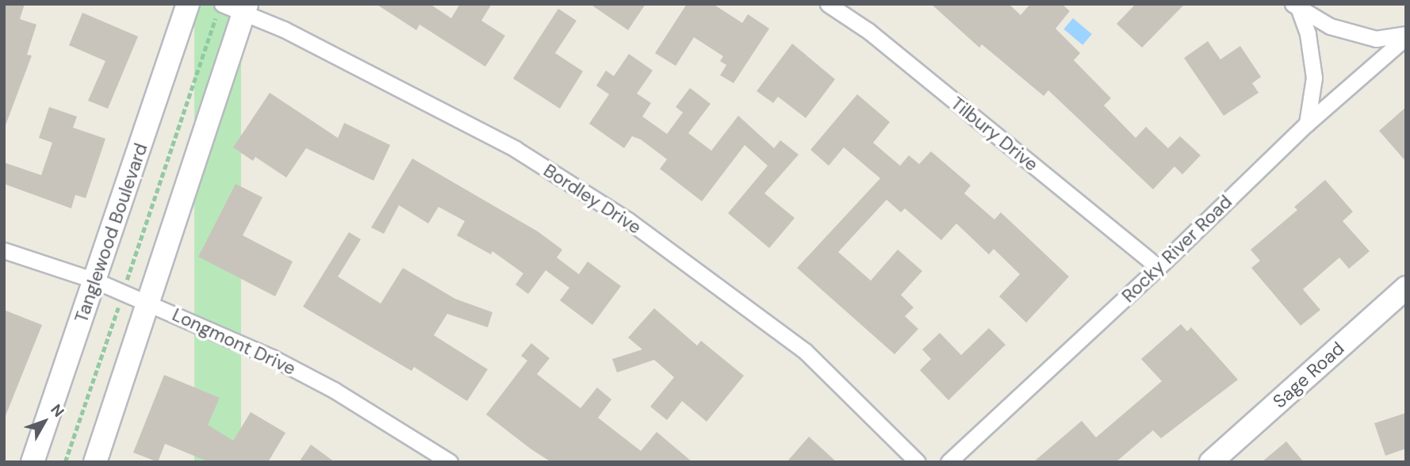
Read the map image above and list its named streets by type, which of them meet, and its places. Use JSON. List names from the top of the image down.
{
  "streets": {
    "street": [
      "Tilbury Drive",
      "Bordley Drive",
      "Tanglewood Boulevard",
      "Rocky River Road",
      "Longmont Drive",
      "Sage Road"
    ]
  },
  "crossings": [
    ["Tilbury Drive", "Rocky River Road"],
    ["Tanglewood Boulevard", "Longmont Drive"]
  ],
  "north": "top right"
}
